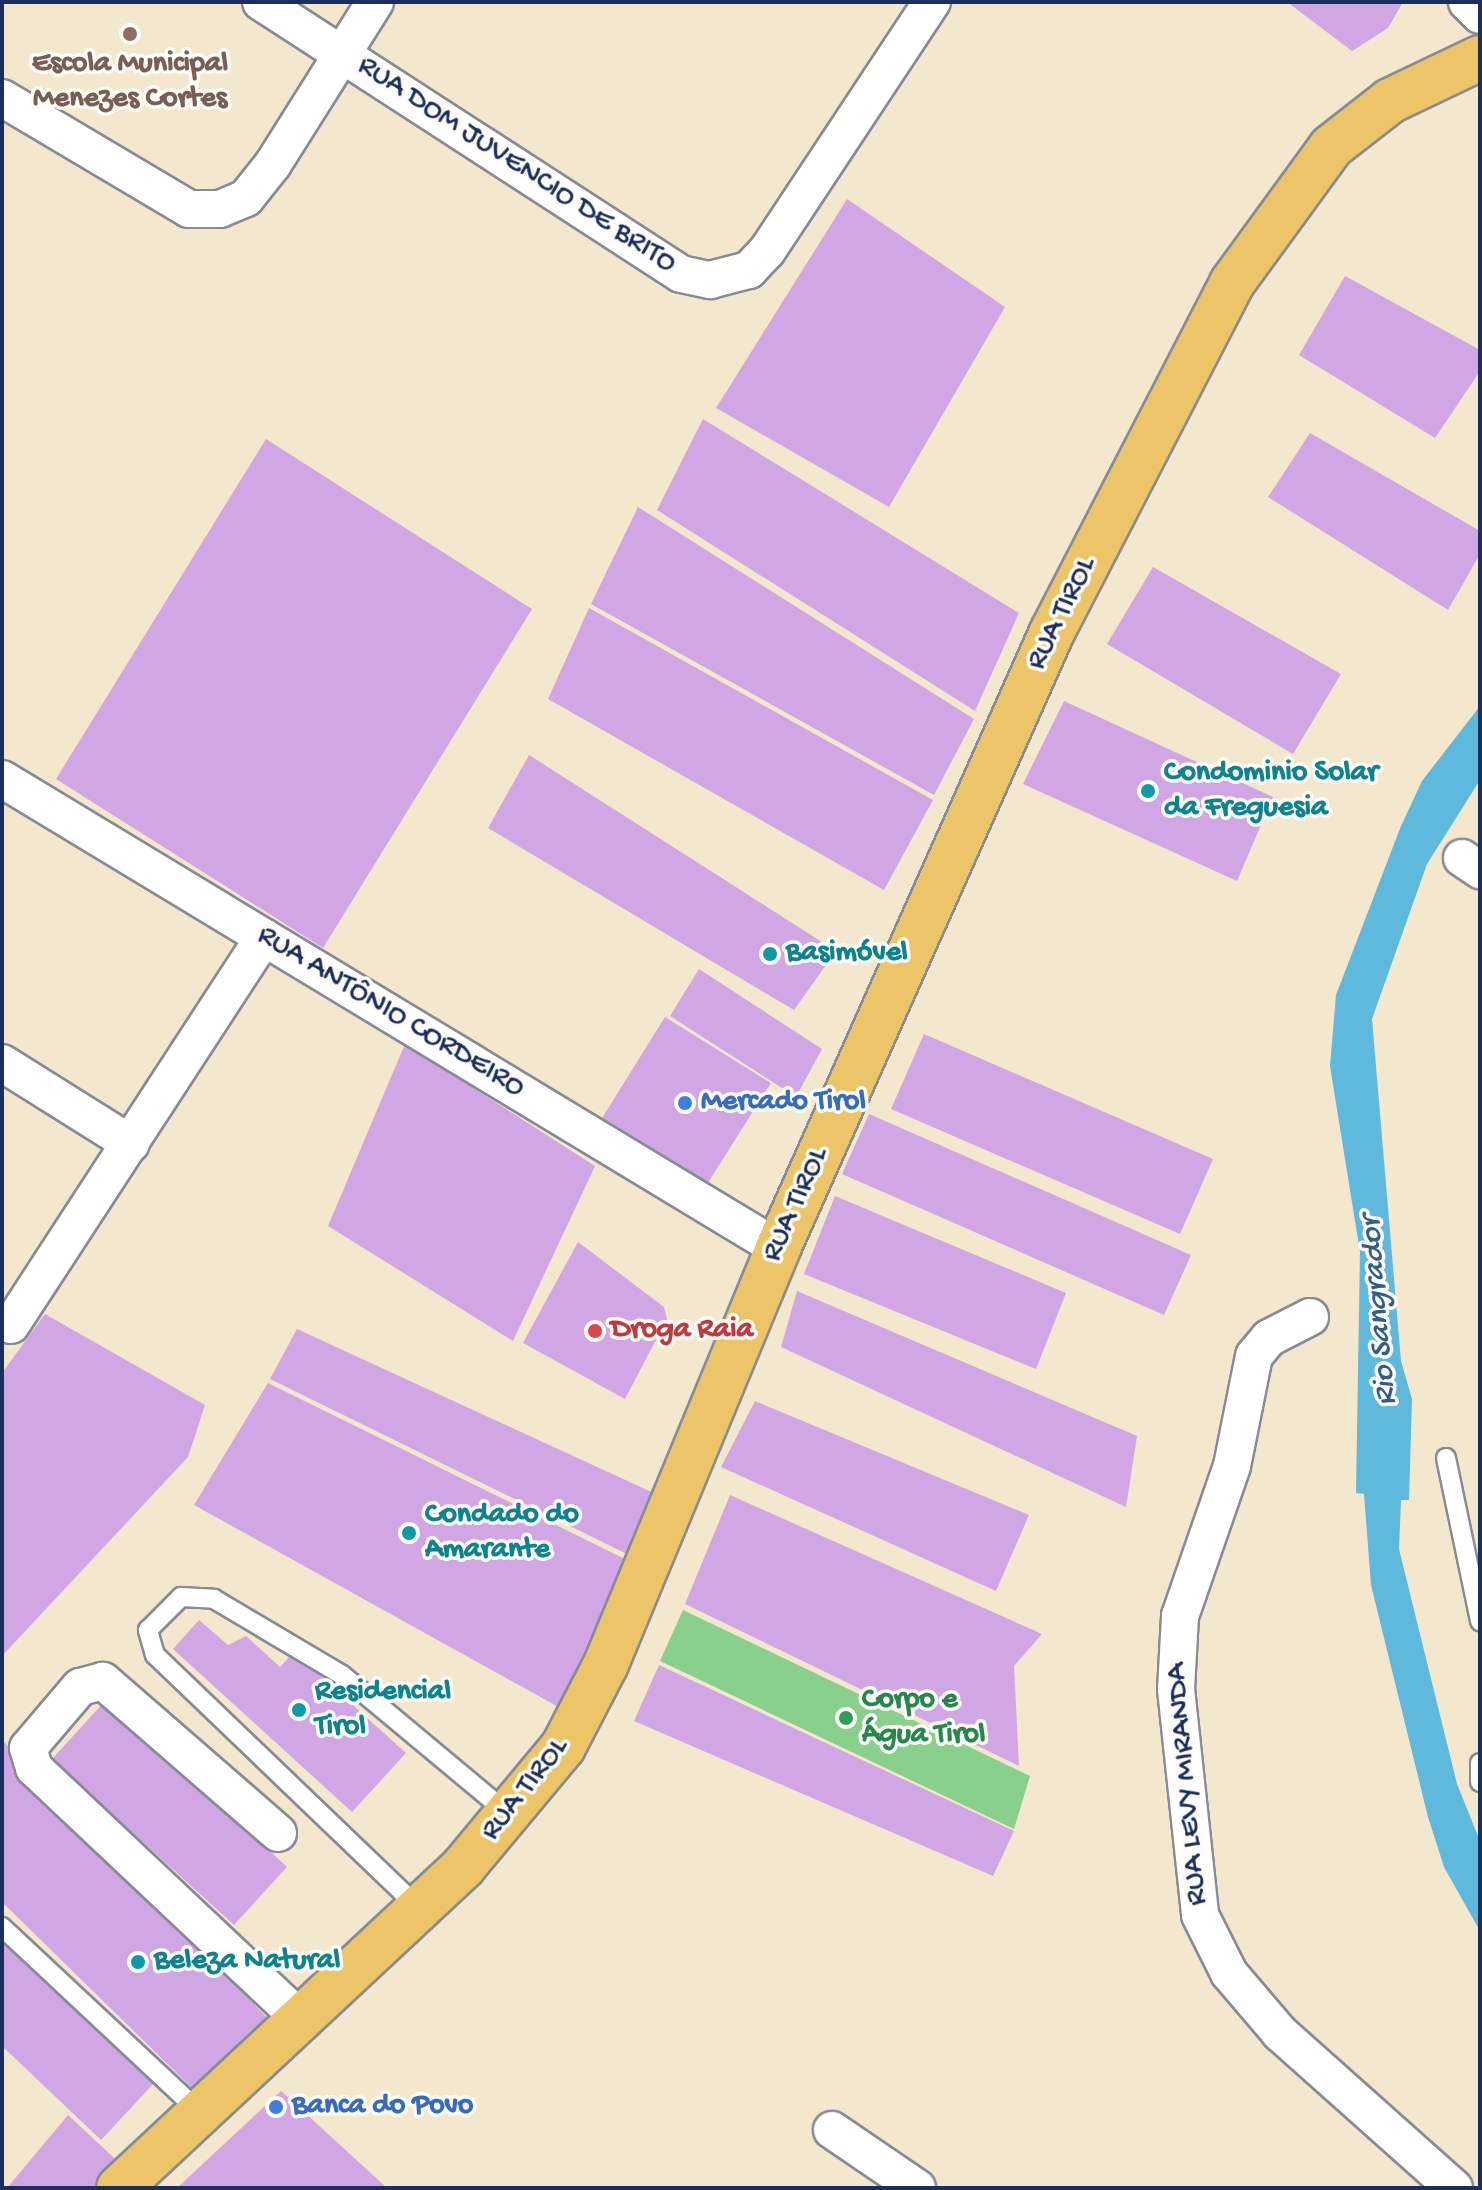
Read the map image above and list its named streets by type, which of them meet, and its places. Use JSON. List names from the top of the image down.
{
  "streets": {
    "main road": ["RUA TIROL"],
    "street": ["RUA DOM JUVENCIO DE BRITO", "RUA ANTÔNIO CORDEIRO", "RUA LEVY MIRANDA"]
  },
  "crossings": [
    ["RUA TIROL", "RUA ANTÔNIO CORDEIRO"]
  ],
  "water": ["Rio Sangrador"],
  "places": [
    "Escola Municipal Menezes Cortes",
    "Condominio Solar da Freguesia",
    "Basimóvel",
    "Mercado Tirol",
    "Droga Raia",
    "Condado do Amarante",
    "Residencial Tirol",
    "Corpo e Água Tirol",
    "Beleza Natural",
    "Banca do Povo"
  ]
}
